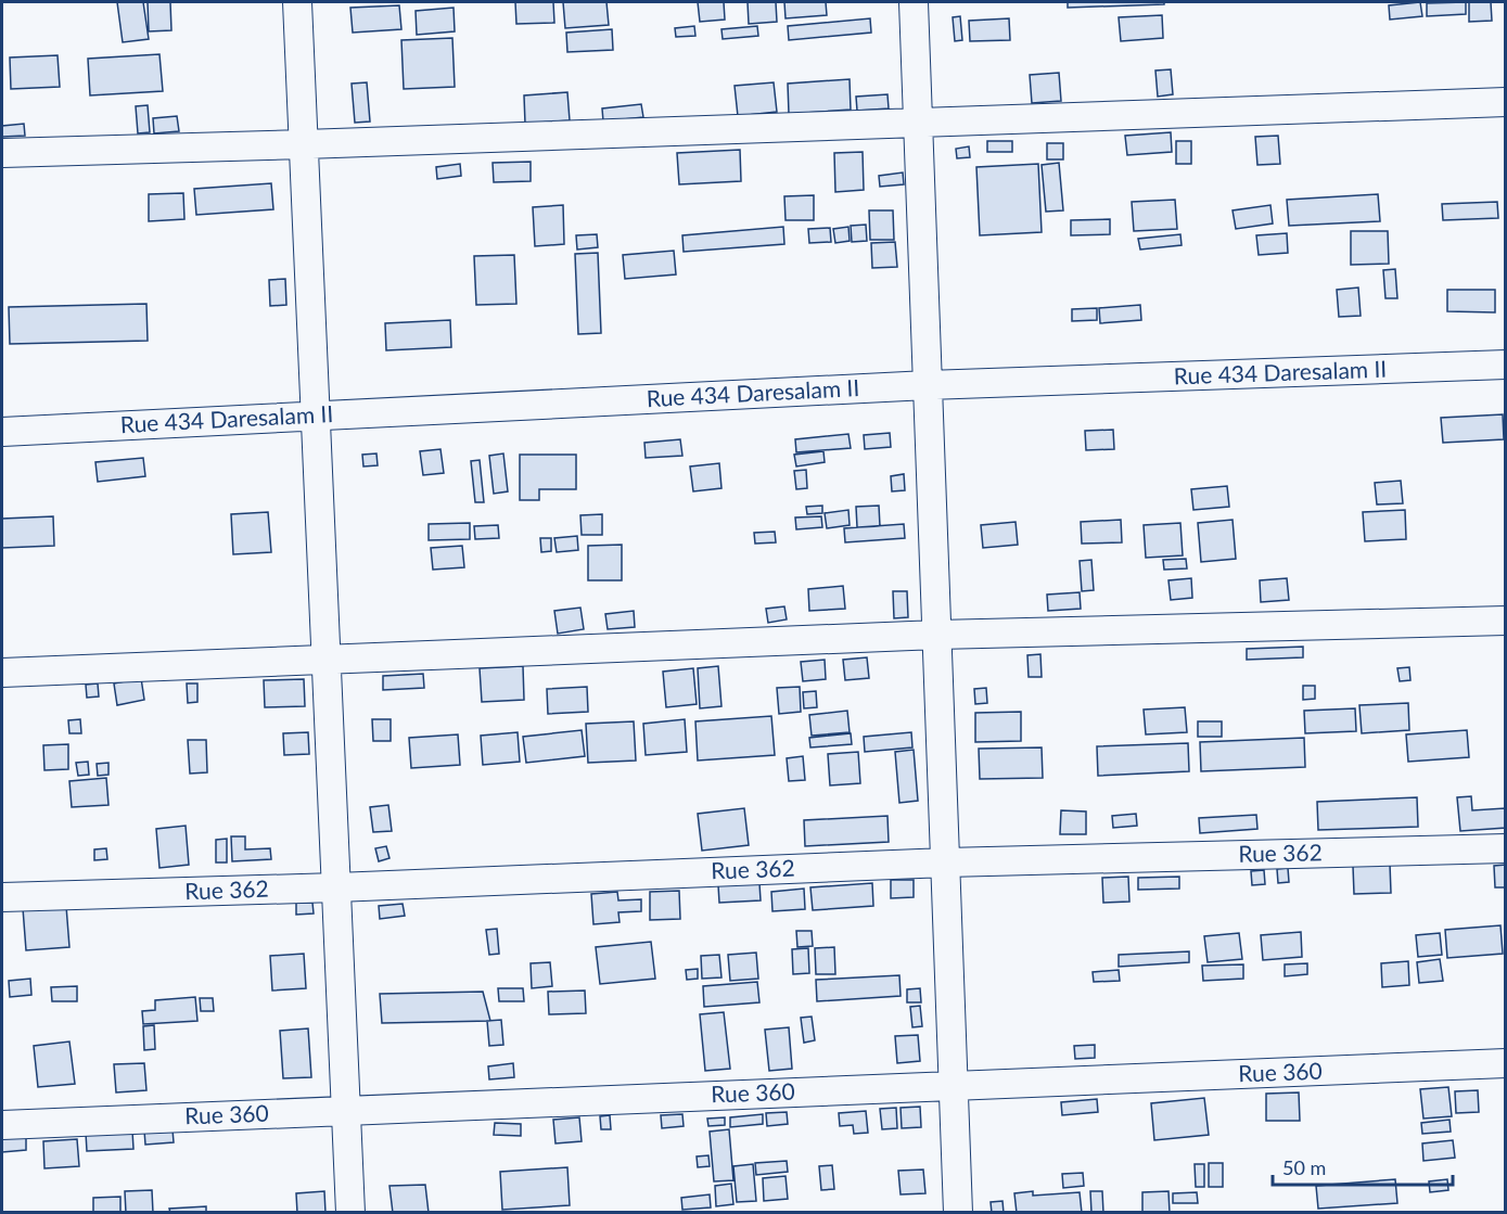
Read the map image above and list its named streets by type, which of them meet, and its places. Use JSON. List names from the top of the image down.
{
  "streets": {
    "street": ["Rue 434 Daresalam II", "Rue 362", "Rue 360"]
  },
  "scale_bar": "50 m"
}
